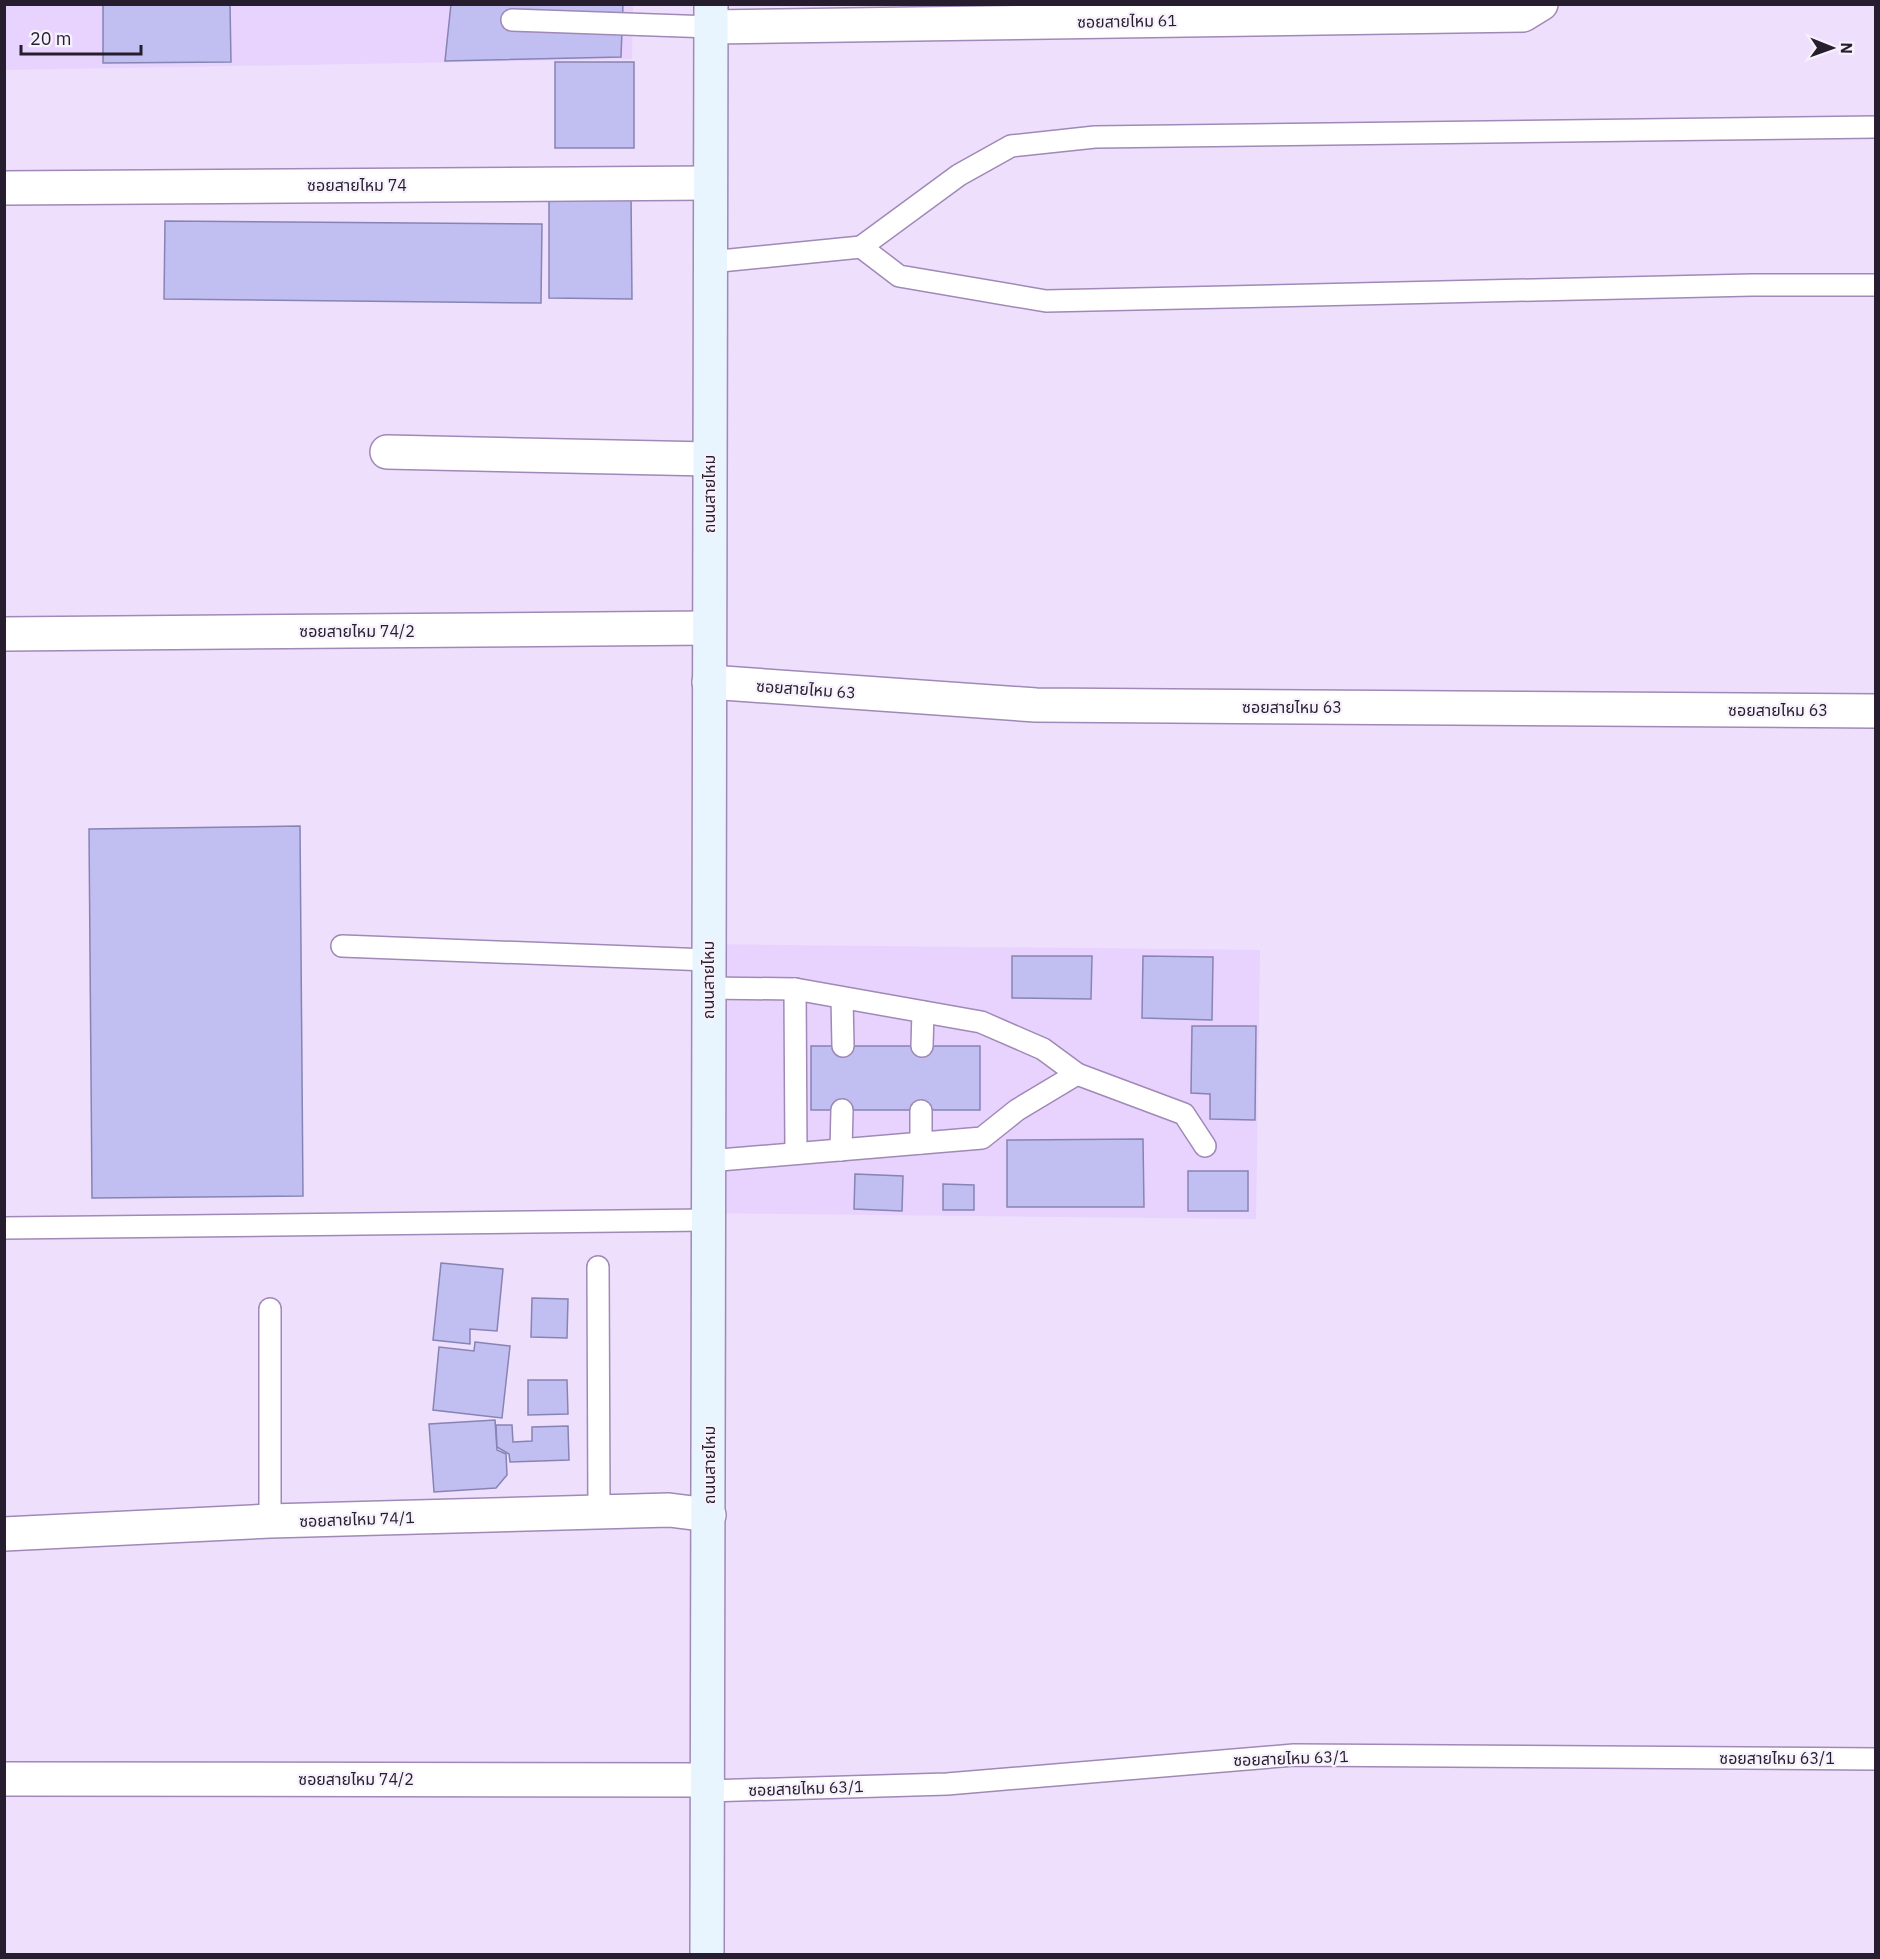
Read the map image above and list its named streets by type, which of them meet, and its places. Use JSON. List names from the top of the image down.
{
  "streets": {
    "main road": ["ถนนสายไหม"],
    "street": [
      "ซอยสายไหม 61",
      "ซอยสายไหม 74",
      "ซอยสายไหม 74/2",
      "ซอยสายไหม 63",
      "ซอยสายไหม 74/1"
    ],
    "lane": ["ซอยสายไหม 63/1"]
  },
  "crossings": [
    ["ซอยสายไหม 61", "ถนนสายไหม"],
    ["ซอยสายไหม 74", "ถนนสายไหม"],
    ["ถนนสายไหม", "ซอยสายไหม 74/2"],
    ["ถนนสายไหม", "ซอยสายไหม 63"],
    ["ถนนสายไหม", "ซอยสายไหม 74/1"],
    ["ถนนสายไหม", "ซอยสายไหม 63/1"],
    ["ซอยสายไหม 74/2", "ซอยสายไหม 63/1"]
  ],
  "scale_bar": "20 m",
  "north": "right"
}
